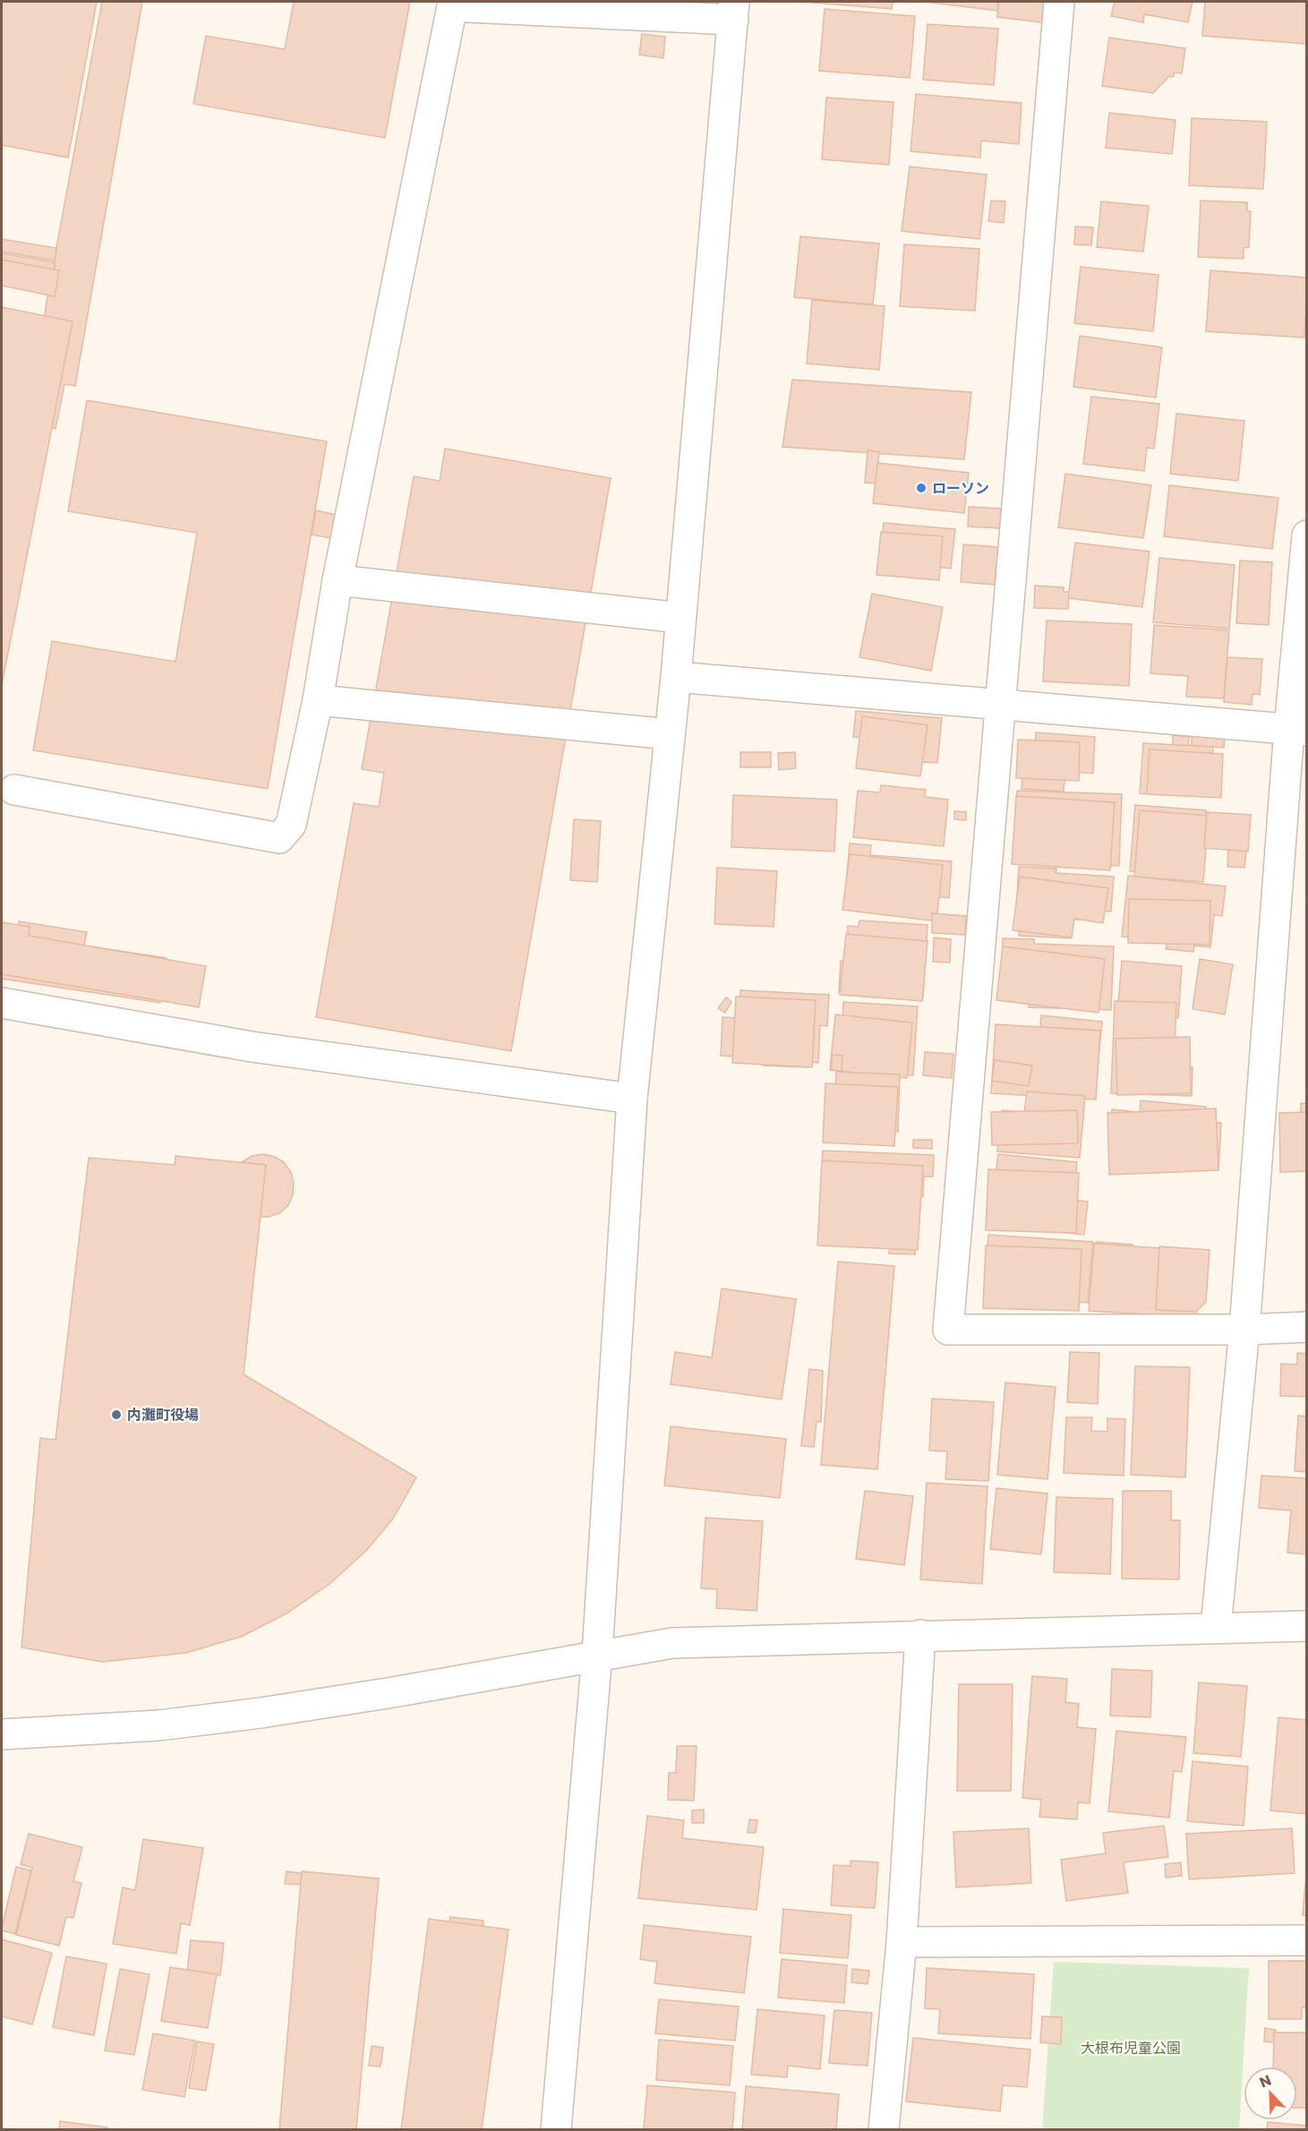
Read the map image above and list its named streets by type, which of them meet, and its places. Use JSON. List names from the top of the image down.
{
  "parks": ["大根布児童公園"],
  "places": ["ローソン", "内灘町役場"],
  "north": "top left"
}
